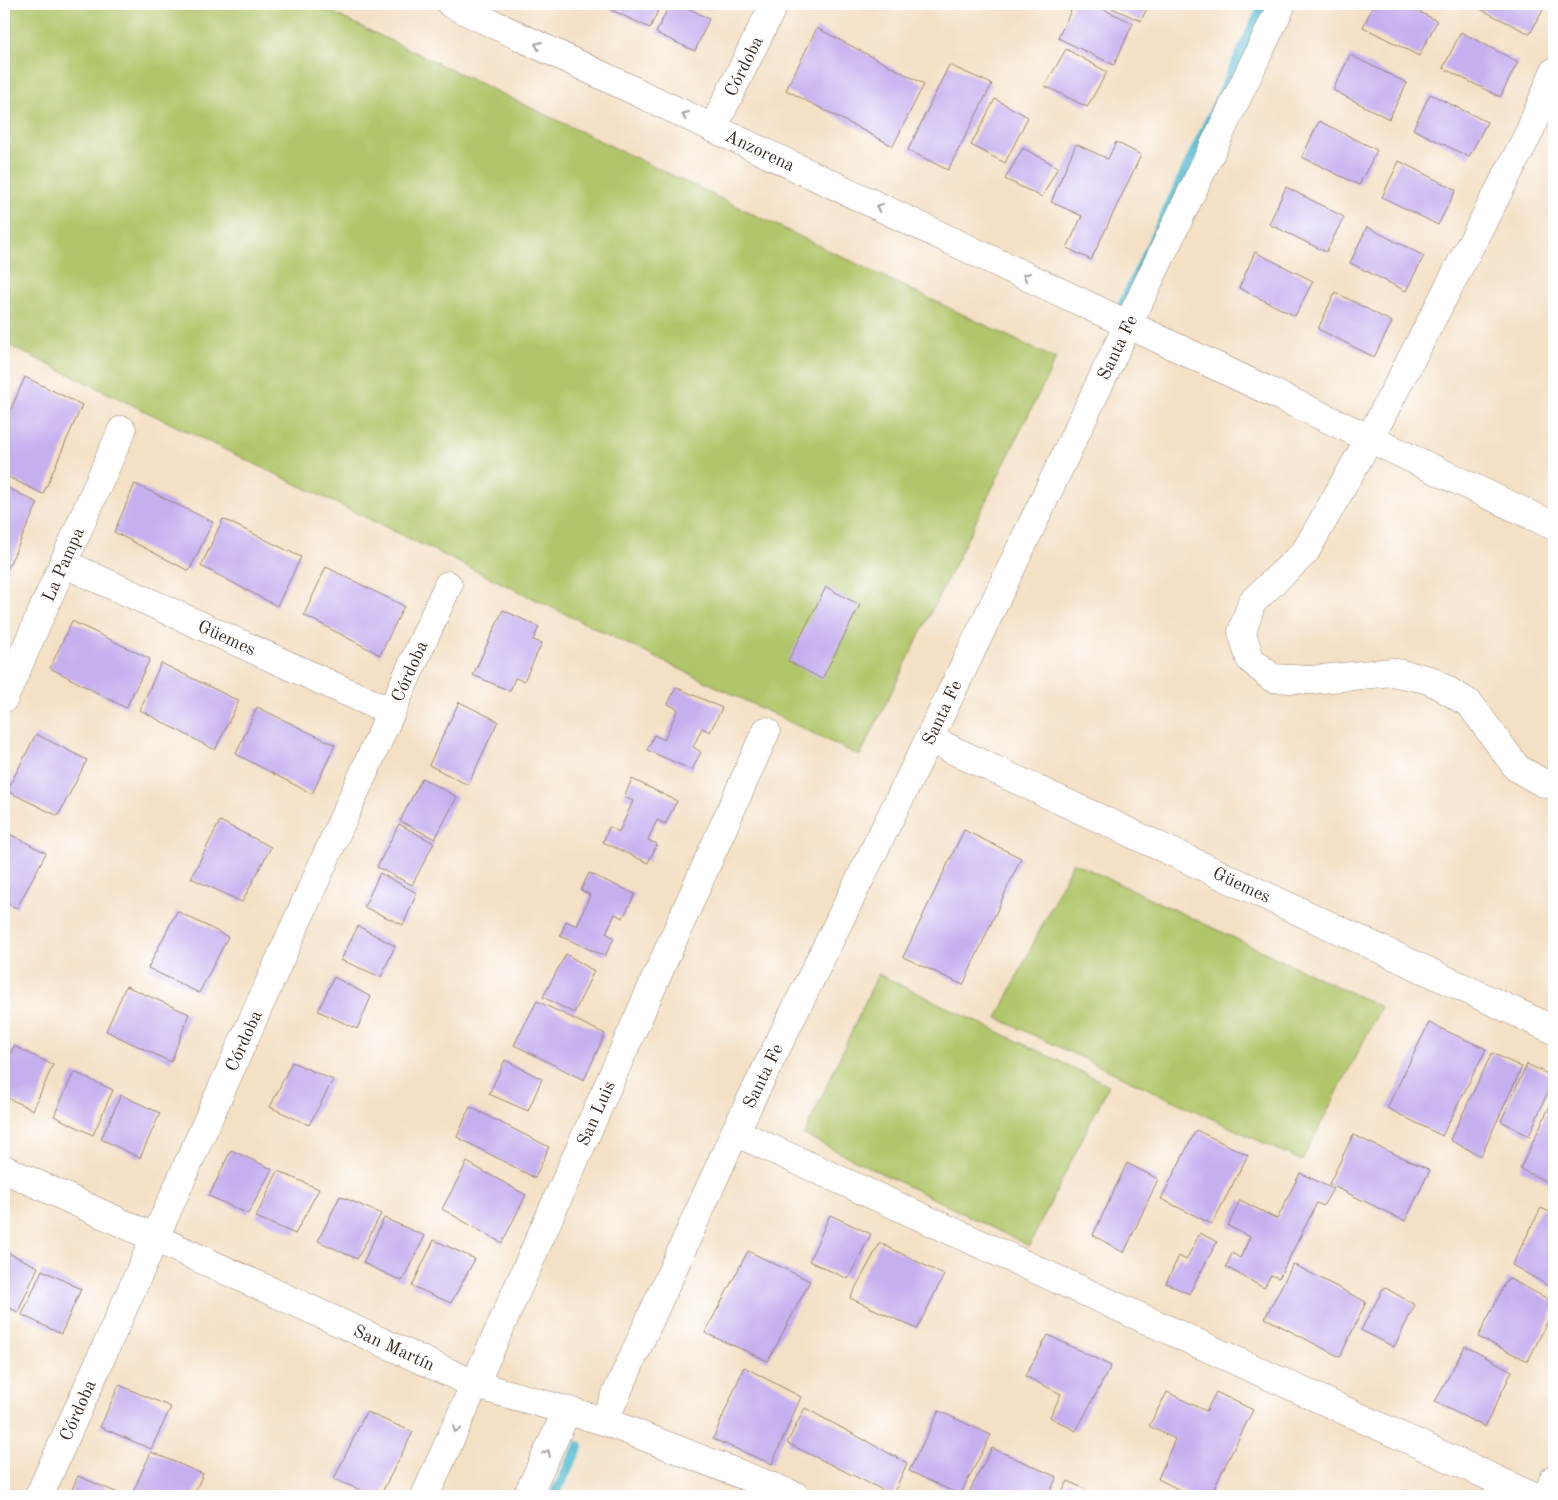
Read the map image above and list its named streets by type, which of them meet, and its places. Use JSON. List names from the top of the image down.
{
  "streets": {
    "street": [
      "Córdoba",
      "Anzorena",
      "Santa Fe",
      "La Pampa",
      "Güemes",
      "San Luis",
      "San Martín"
    ]
  },
  "crossings": [
    ["Córdoba", "Anzorena"],
    ["Córdoba", "Güemes"],
    ["Córdoba", "San Martín"],
    ["Anzorena", "Santa Fe"],
    ["Santa Fe", "Güemes"],
    ["Santa Fe", "San Martín"],
    ["La Pampa", "Güemes"],
    ["San Luis", "San Martín"]
  ],
  "one_way": ["Anzorena"]
}
